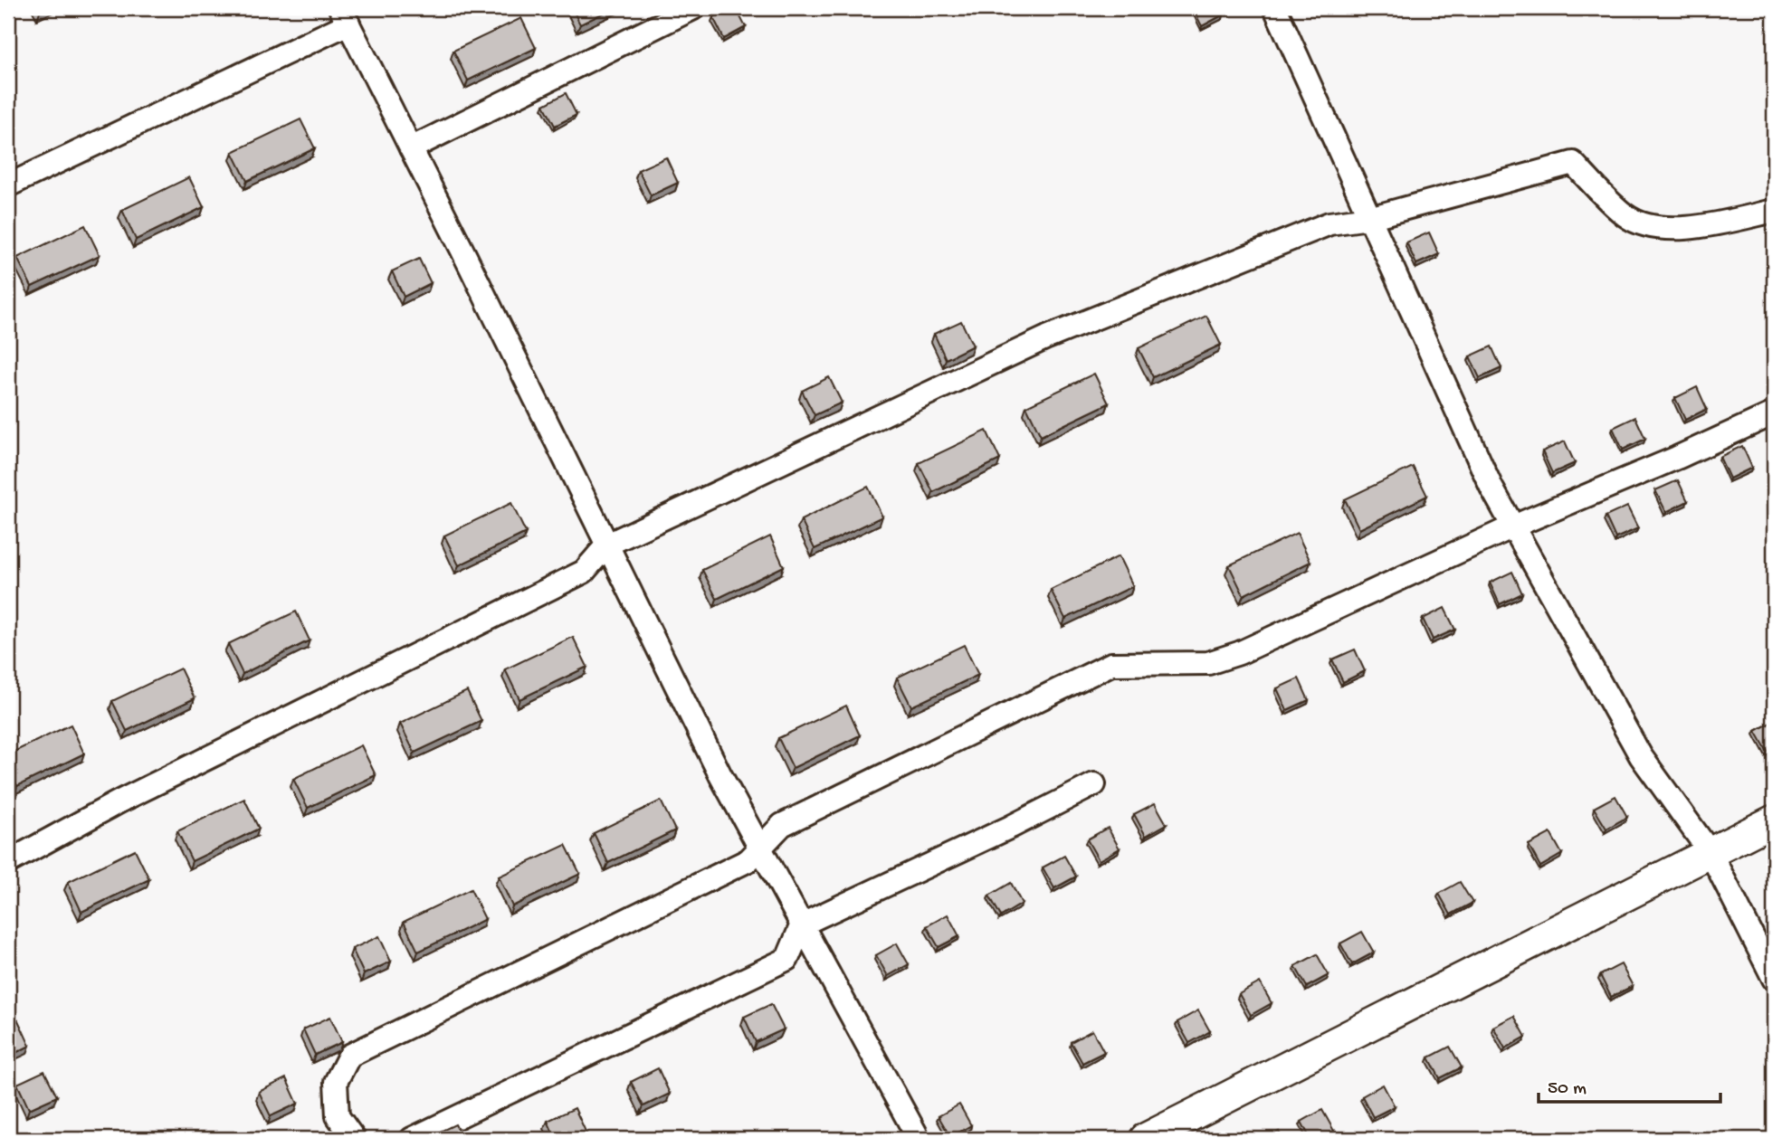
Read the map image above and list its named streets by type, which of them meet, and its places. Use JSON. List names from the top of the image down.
{
  "scale_bar": "50 m"
}
